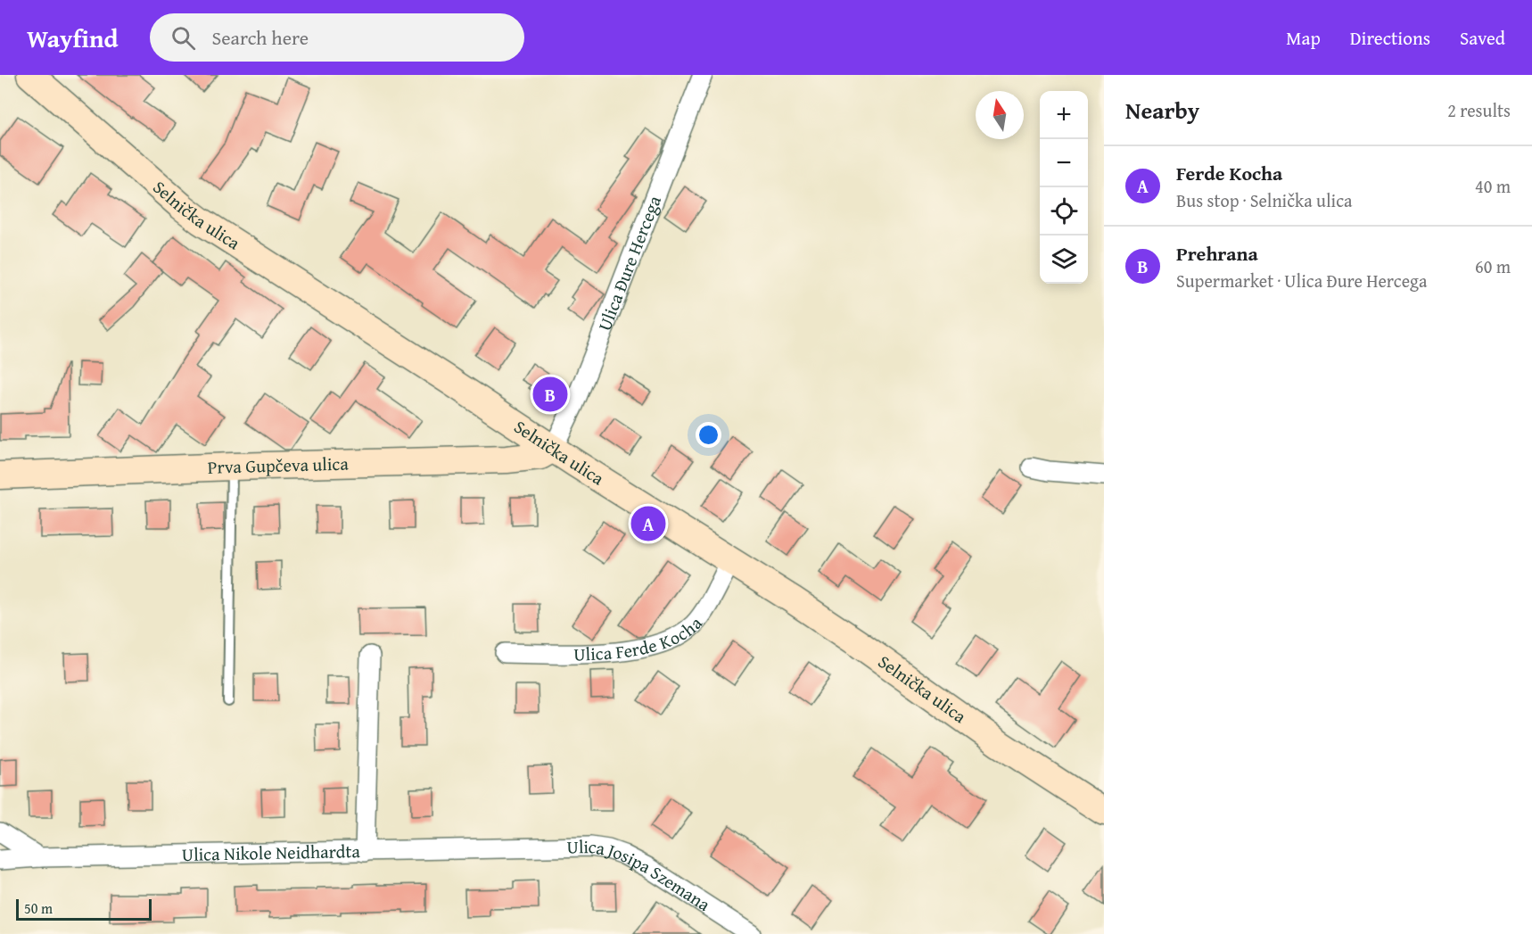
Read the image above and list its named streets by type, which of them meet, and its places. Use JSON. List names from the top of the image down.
{
  "streets": {
    "street": [
      "Selnička ulica",
      "Ulica Đure Hercega",
      "Prva Gupčeva ulica",
      "Ulica Ferde Kocha",
      "Ulica Nikole Neidhardta",
      "Ulica Josipa Szemana"
    ]
  },
  "crossings": [
    ["Selnička ulica", "Ulica Đure Hercega"],
    ["Selnička ulica", "Prva Gupčeva ulica"],
    ["Selnička ulica", "Ulica Ferde Kocha"],
    ["Ulica Đure Hercega", "Prva Gupčeva ulica"],
    ["Ulica Nikole Neidhardta", "Ulica Josipa Szemana"]
  ],
  "scale_bar": "50 m",
  "north": "top",
  "page": {
    "header": "Wayfind",
    "search": "Search here",
    "nav": ["Map", "Directions", "Saved"],
    "heading": ["Nearby", "2 results"],
    "map_buttons": ["+", "−"],
    "list": [
      {
        "mark": "A",
        "name": "Ferde Kocha",
        "note": "Bus stop · Selnička ulica",
        "value": "40 m"
      },
      {
        "mark": "B",
        "name": "Prehrana",
        "note": "Supermarket · Ulica Đure Hercega",
        "value": "60 m"
      }
    ],
    "pins": ["B", "A"],
    "scale": "50 m"
  }
}
